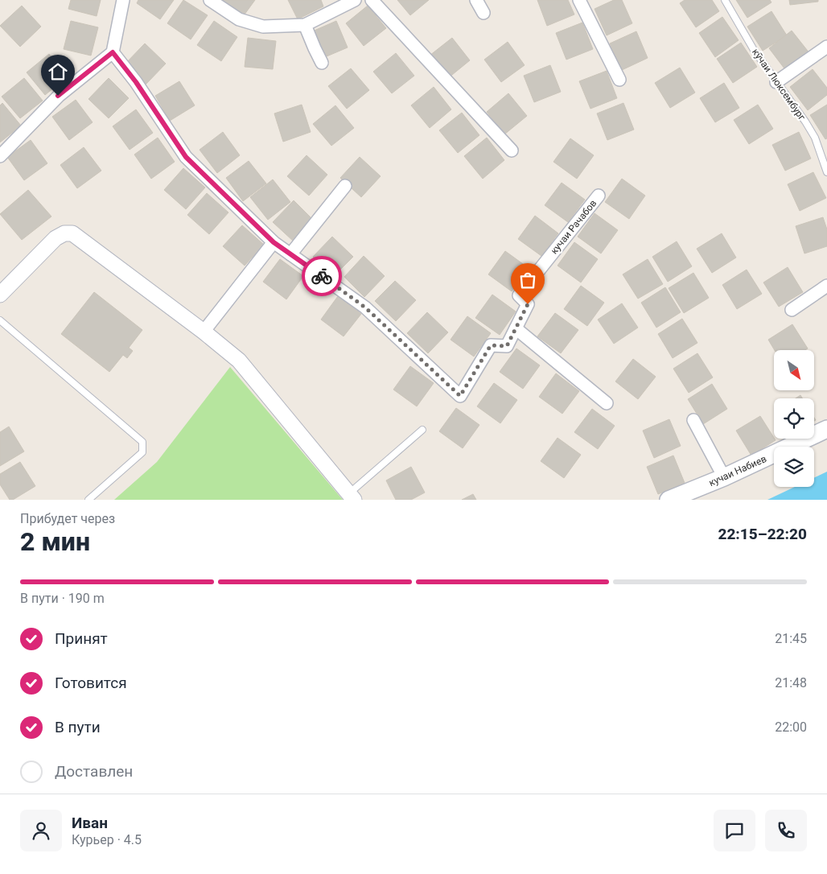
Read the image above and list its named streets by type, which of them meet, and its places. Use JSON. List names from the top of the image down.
{
  "streets": {
    "main road": ["кучаи Набиев"],
    "street": ["кучаи Рачабов"],
    "lane": ["кӯчаи Люксембург"]
  },
  "north": "bottom right",
  "page": {
    "heading": ["2 мин", "Прибудет через", "22:15–22:20"],
    "panel": ["Иван", "Курьер · 4.5"],
    "bar": "В пути · 190 m",
    "list": [
      ["Принят", "21:45"],
      ["Готовится", "21:48"],
      ["В пути", "22:00"],
      "Доставлен"
    ]
  }
}
